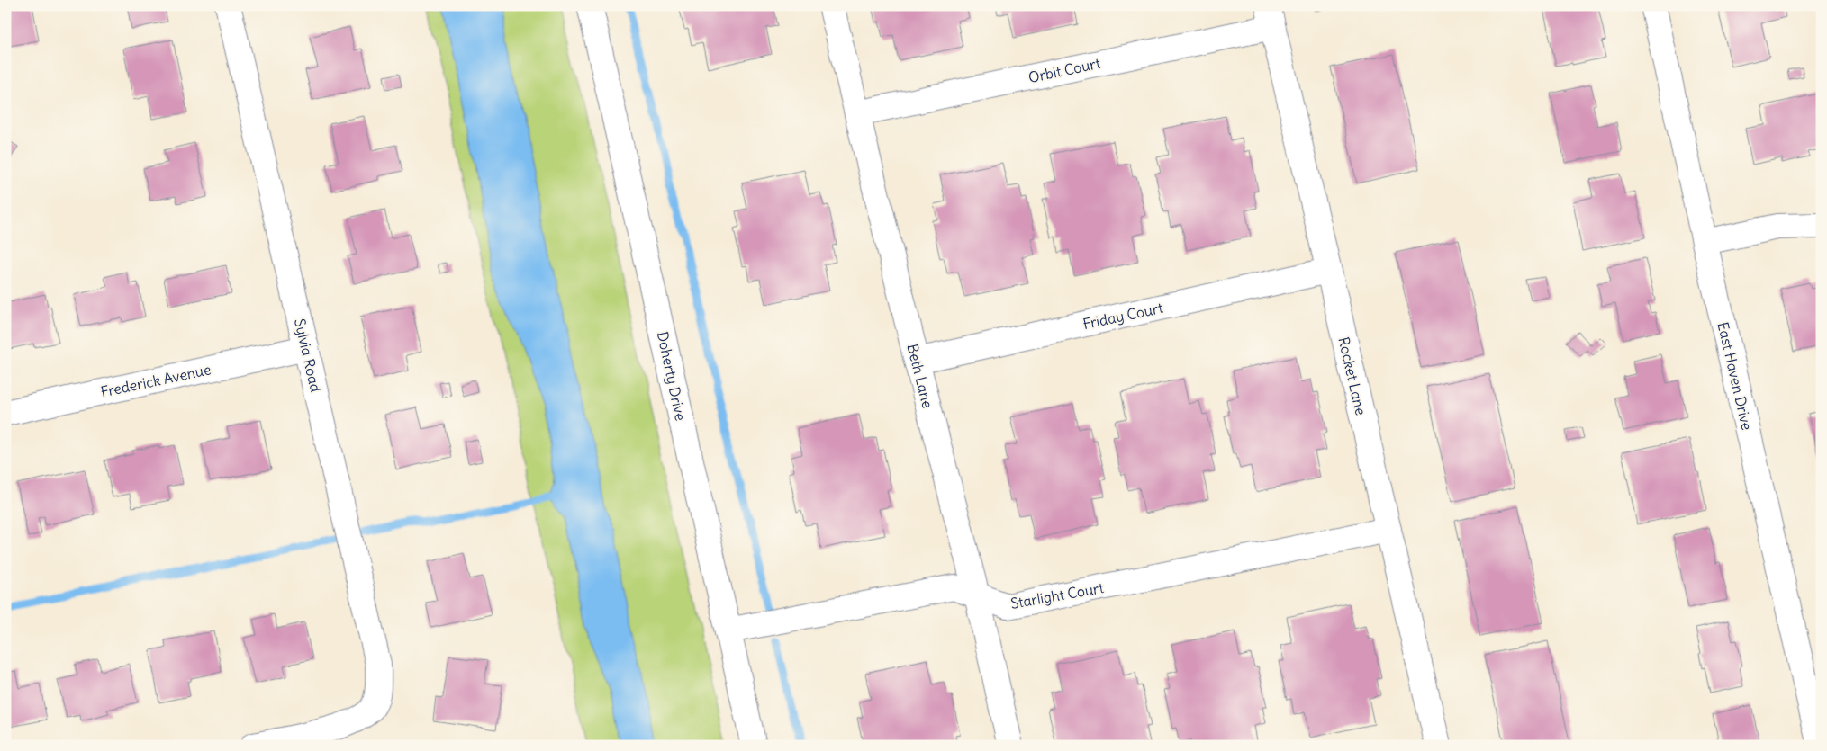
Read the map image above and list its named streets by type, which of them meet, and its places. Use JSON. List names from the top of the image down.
{
  "streets": {
    "street": [
      "Orbit Court",
      "Friday Court",
      "Sylvia Road",
      "Doherty Drive",
      "Beth Lane",
      "Rocket Lane",
      "East Haven Drive",
      "Frederick Avenue",
      "Starlight Court"
    ]
  },
  "crossings": [
    ["Orbit Court", "Beth Lane"],
    ["Orbit Court", "Rocket Lane"],
    ["Friday Court", "Beth Lane"],
    ["Friday Court", "Rocket Lane"],
    ["Sylvia Road", "Frederick Avenue"],
    ["Doherty Drive", "Starlight Court"],
    ["Beth Lane", "Starlight Court"],
    ["Rocket Lane", "Starlight Court"]
  ]
}
